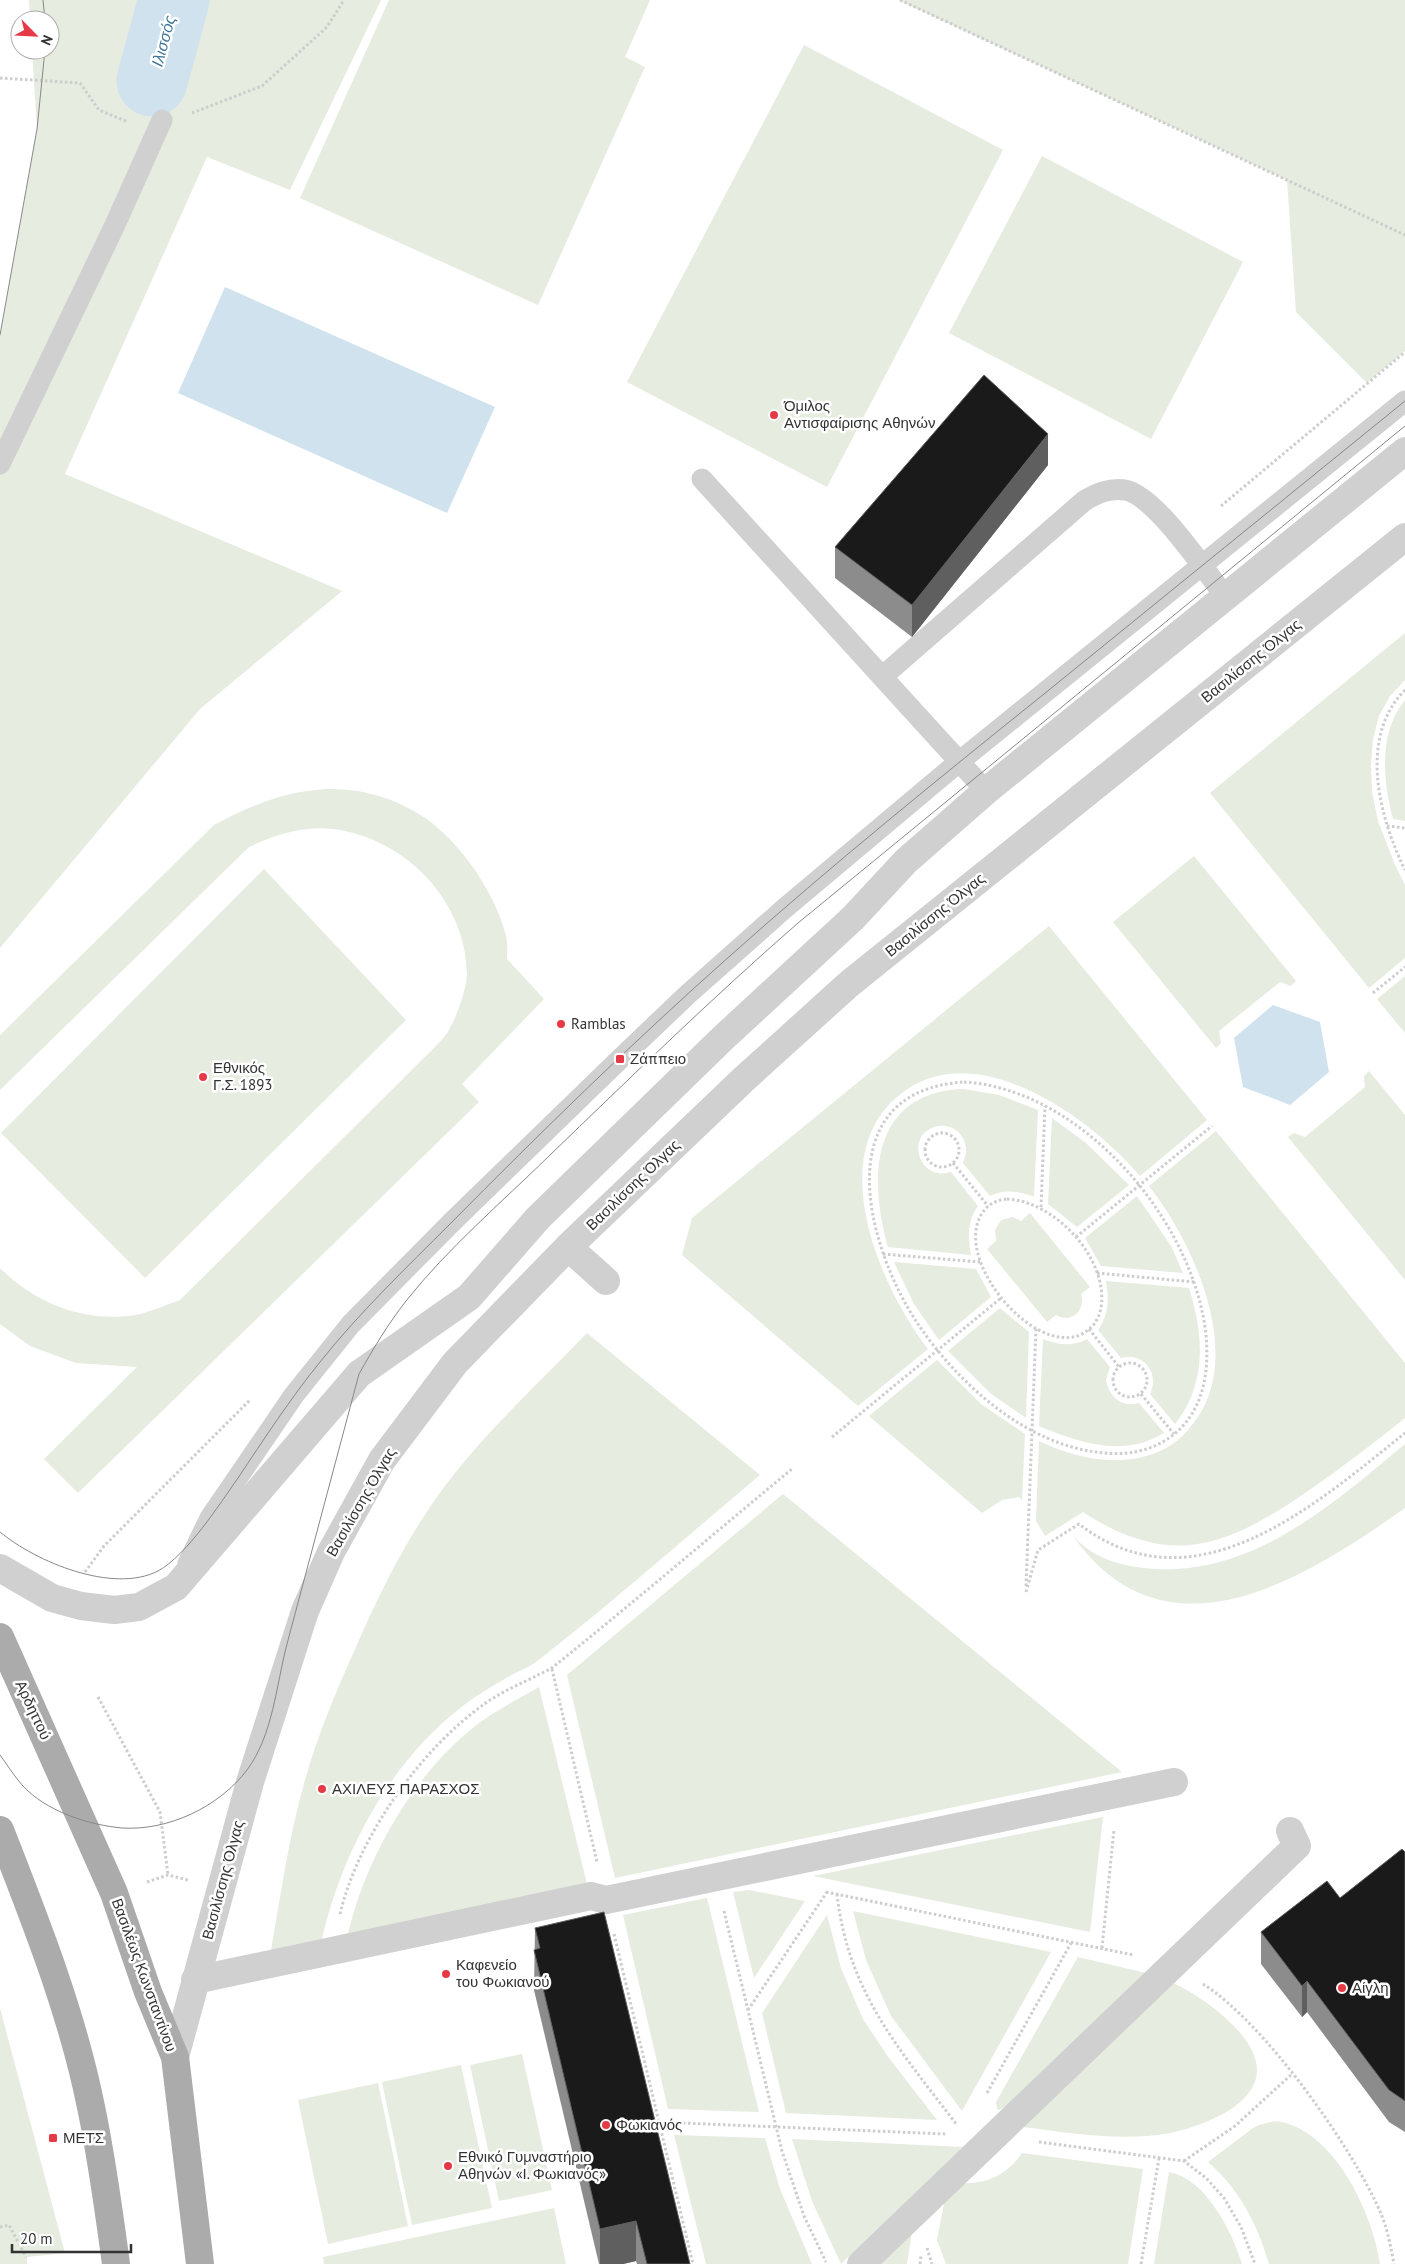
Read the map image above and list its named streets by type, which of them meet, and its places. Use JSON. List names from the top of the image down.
{
  "streets": {
    "main road": ["Αρδηττού", "Βασιλέως Κωνσταντίνου"],
    "street": ["Βασιλίσσης Όλγας"]
  },
  "crossings": [
    ["Βασιλίσσης Όλγας", "Βασιλέως Κωνσταντίνου"],
    ["Αρδηττού", "Βασιλέως Κωνσταντίνου"]
  ],
  "water": ["Ιλισσός"],
  "places": {
    "other": [
      "Όμιλος Αντισφαίρισης Αθηνών",
      "Ramblas",
      "Εθνικός Γ.Σ. 1893",
      "ΑΧΙΛΕΥΣ ΠΑΡΑΣΧΟΣ",
      "Καφενείο του Φωκιανού",
      "Αίγλη",
      "Φωκιανός",
      "Εθνικό Γυμναστήριο Αθηνών «Ι. Φωκιανός»"
    ],
    "transit": ["Ζάππειο", "ΜΕΤΣ"]
  },
  "scale_bar": "20 m",
  "north": "bottom right"
}
